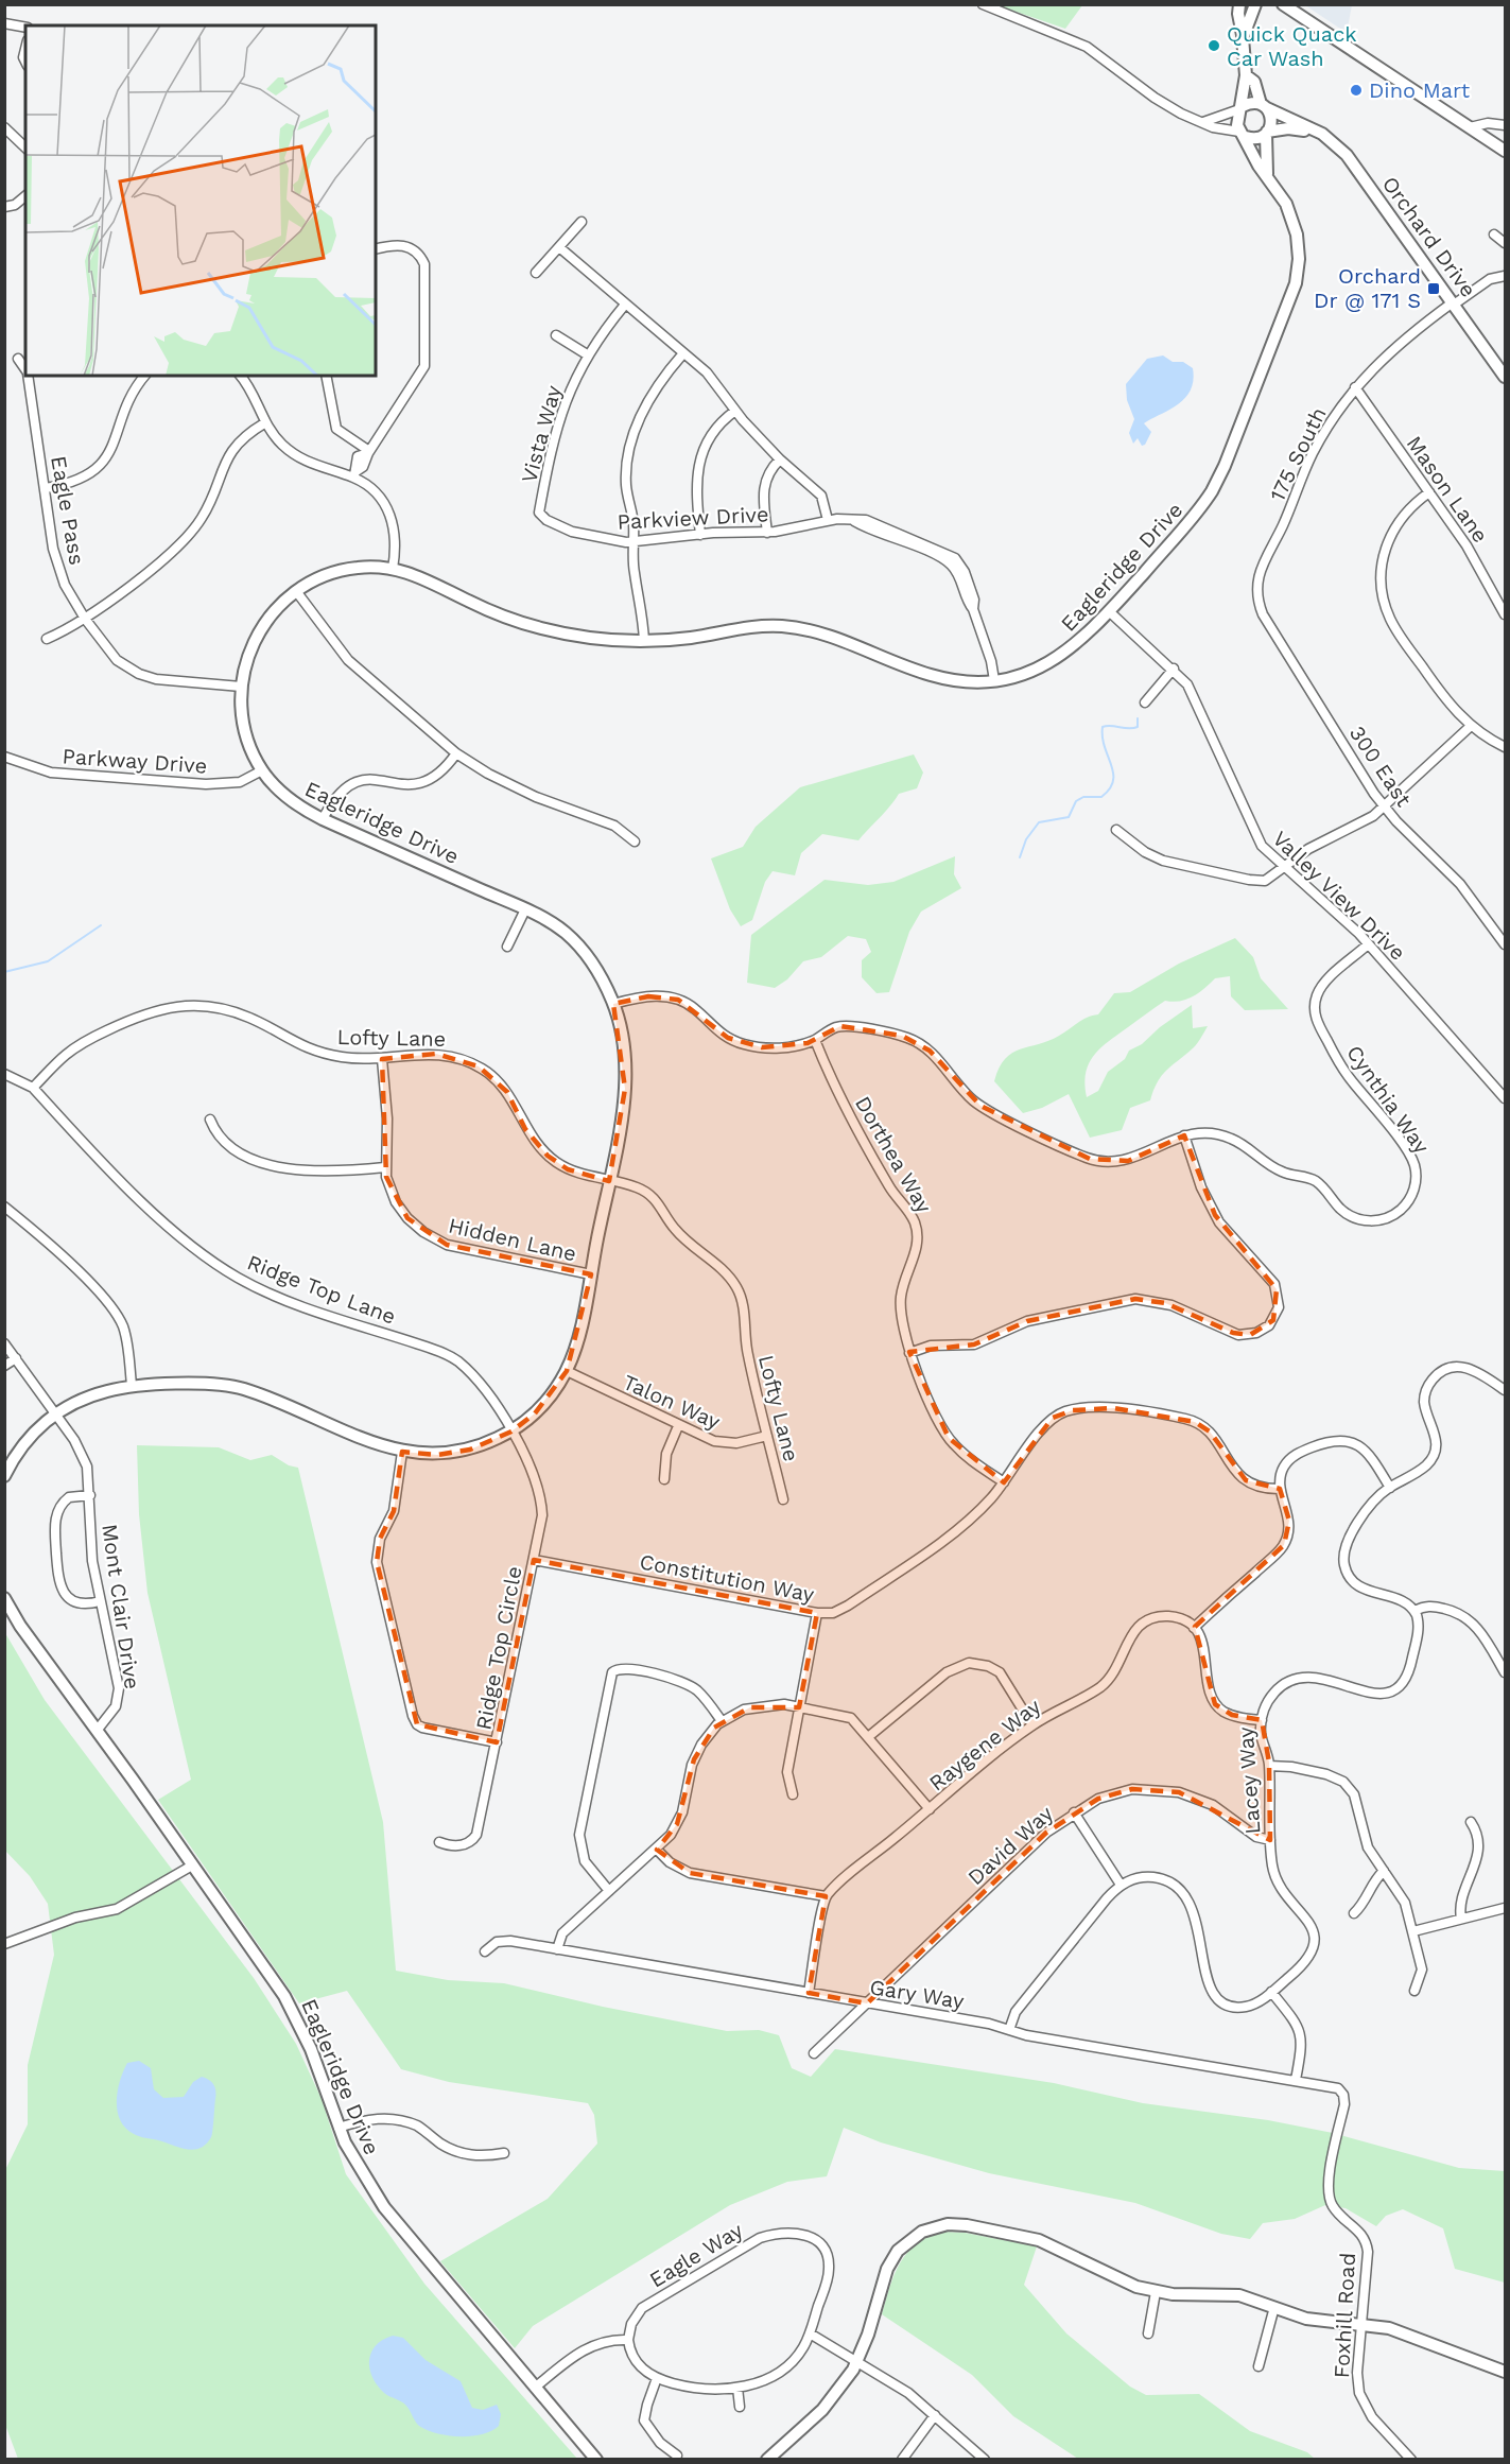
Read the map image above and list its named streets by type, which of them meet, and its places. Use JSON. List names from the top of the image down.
{
  "streets": {
    "main road": ["Orchard Drive", "Eagleridge Drive"],
    "street": [
      "Vista Way",
      "175 South",
      "Mason Lane",
      "Eagle Pass",
      "Parkview Drive",
      "Parkway Drive",
      "300 East",
      "Valley View Drive",
      "Lofty Lane",
      "Cynthia Way",
      "Dorthea Way",
      "Hidden Lane",
      "Ridge Top Lane",
      "Talon Way",
      "Constitution Way",
      "Mont Clair Drive",
      "Ridge Top Circle",
      "Raygene Way",
      "Lacey Way",
      "David Way",
      "Gary Way",
      "Eagle Way",
      "Foxhill Road"
    ]
  },
  "crossings": [
    ["Orchard Drive", "175 South"],
    ["Orchard Drive", "Eagleridge Drive"],
    ["Vista Way", "Parkview Drive"],
    ["175 South", "Mason Lane"],
    ["175 South", "300 East"],
    ["Eagle Pass", "Eagleridge Drive"],
    ["Parkview Drive", "Eagleridge Drive"],
    ["Eagleridge Drive", "Parkway Drive"],
    ["Eagleridge Drive", "Valley View Drive"],
    ["Eagleridge Drive", "Lofty Lane"],
    ["Eagleridge Drive", "Cynthia Way"],
    ["Eagleridge Drive", "Hidden Lane"],
    ["Eagleridge Drive", "Ridge Top Lane"],
    ["Eagleridge Drive", "Talon Way"],
    ["Eagleridge Drive", "Mont Clair Drive"],
    ["Eagleridge Drive", "Ridge Top Circle"],
    ["Valley View Drive", "Cynthia Way"],
    ["Lofty Lane", "Hidden Lane"],
    ["Lofty Lane", "Ridge Top Lane"],
    ["Lofty Lane", "Talon Way"],
    ["Cynthia Way", "Dorthea Way"],
    ["Dorthea Way", "Constitution Way"],
    ["Ridge Top Lane", "Ridge Top Circle"],
    ["Constitution Way", "Ridge Top Circle"],
    ["Lacey Way", "David Way"],
    ["David Way", "Gary Way"],
    ["Gary Way", "Foxhill Road"]
  ],
  "places": {
    "other": ["Quick Quack Car Wash", "Dino Mart"],
    "transit": ["Orchard Dr @ 171 S"]
  }
}
